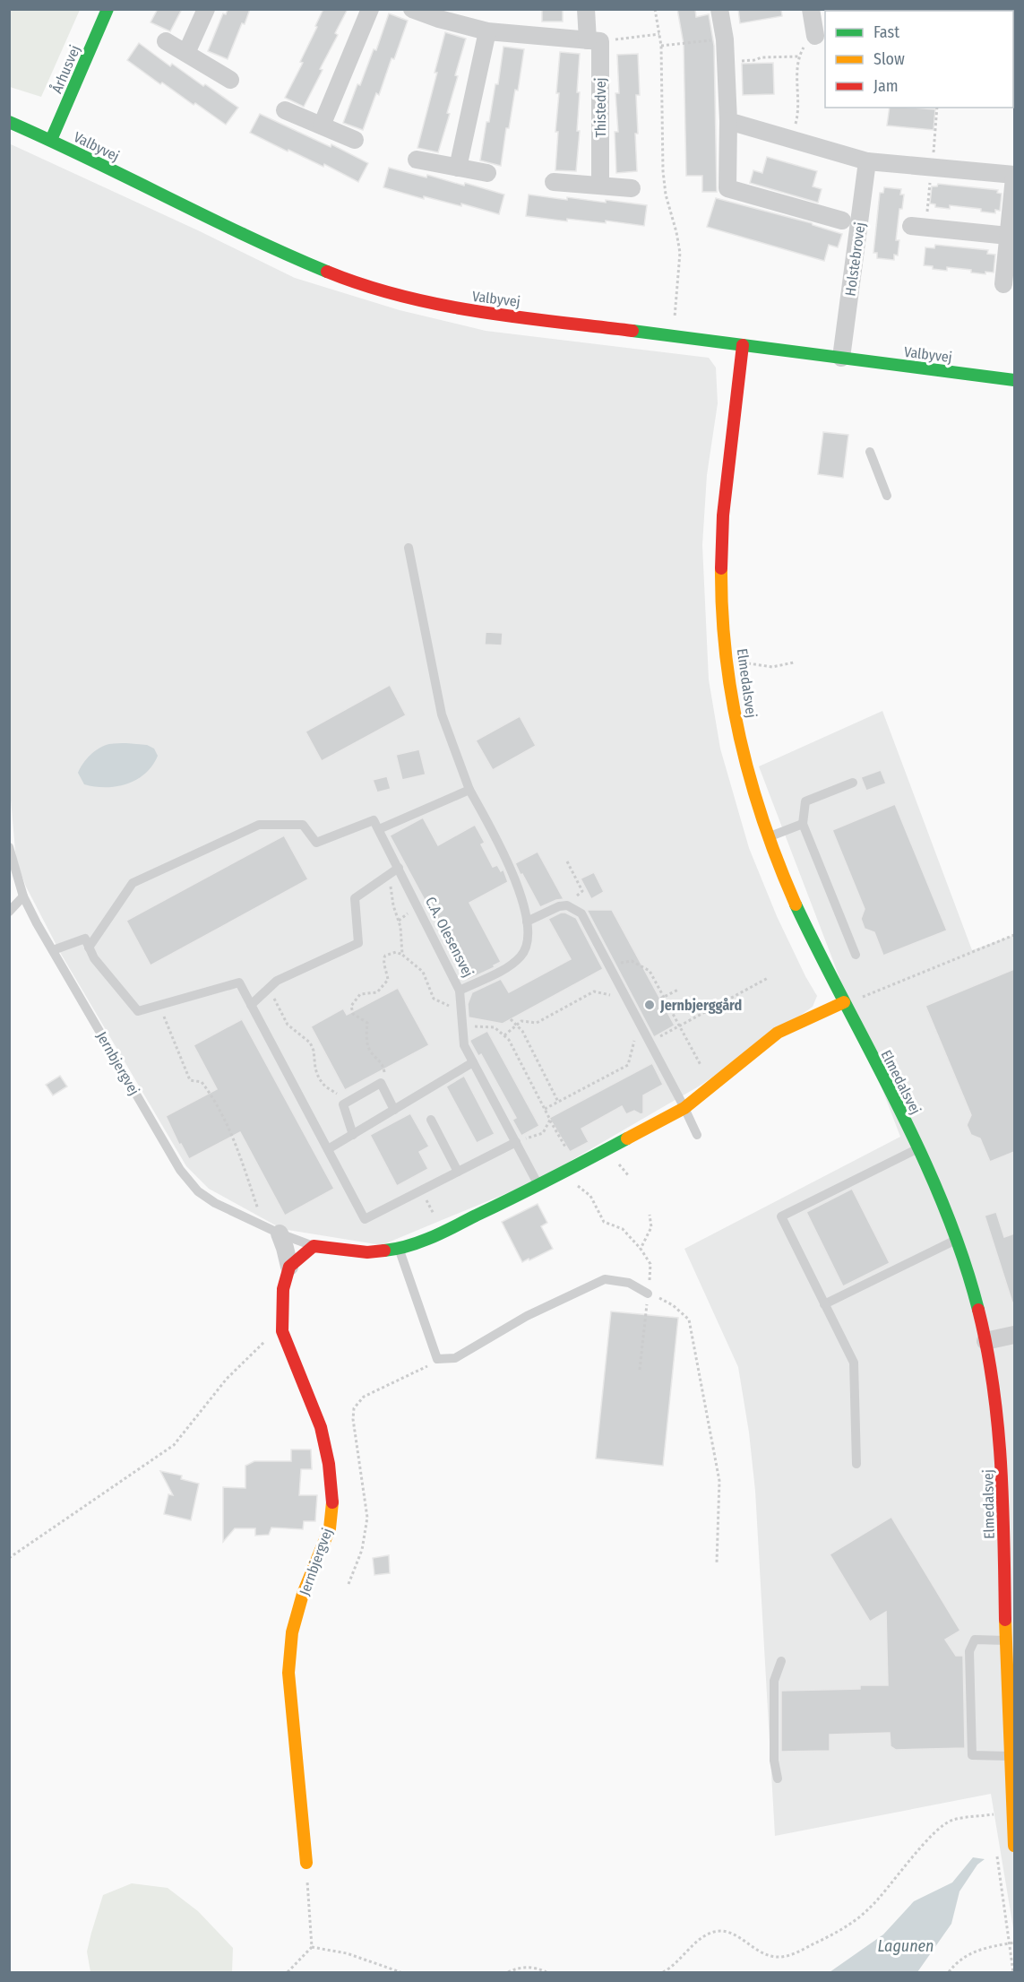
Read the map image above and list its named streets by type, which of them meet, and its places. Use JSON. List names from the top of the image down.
{
  "streets": {
    "street": [
      "Århusvej",
      "Thistedvej",
      "Valbyvej",
      "Holstebrovej",
      "Elmedalsvej",
      "Jernbjergvej"
    ],
    "lane": ["C.A. Olesensvej"]
  },
  "crossings": [
    ["Århusvej", "Valbyvej"],
    ["Valbyvej", "Holstebrovej"],
    ["Valbyvej", "Elmedalsvej"]
  ],
  "water": ["Lagunen"],
  "places": ["Jernbjerggård"],
  "legend": ["Fast", "Slow", "Jam"]
}
